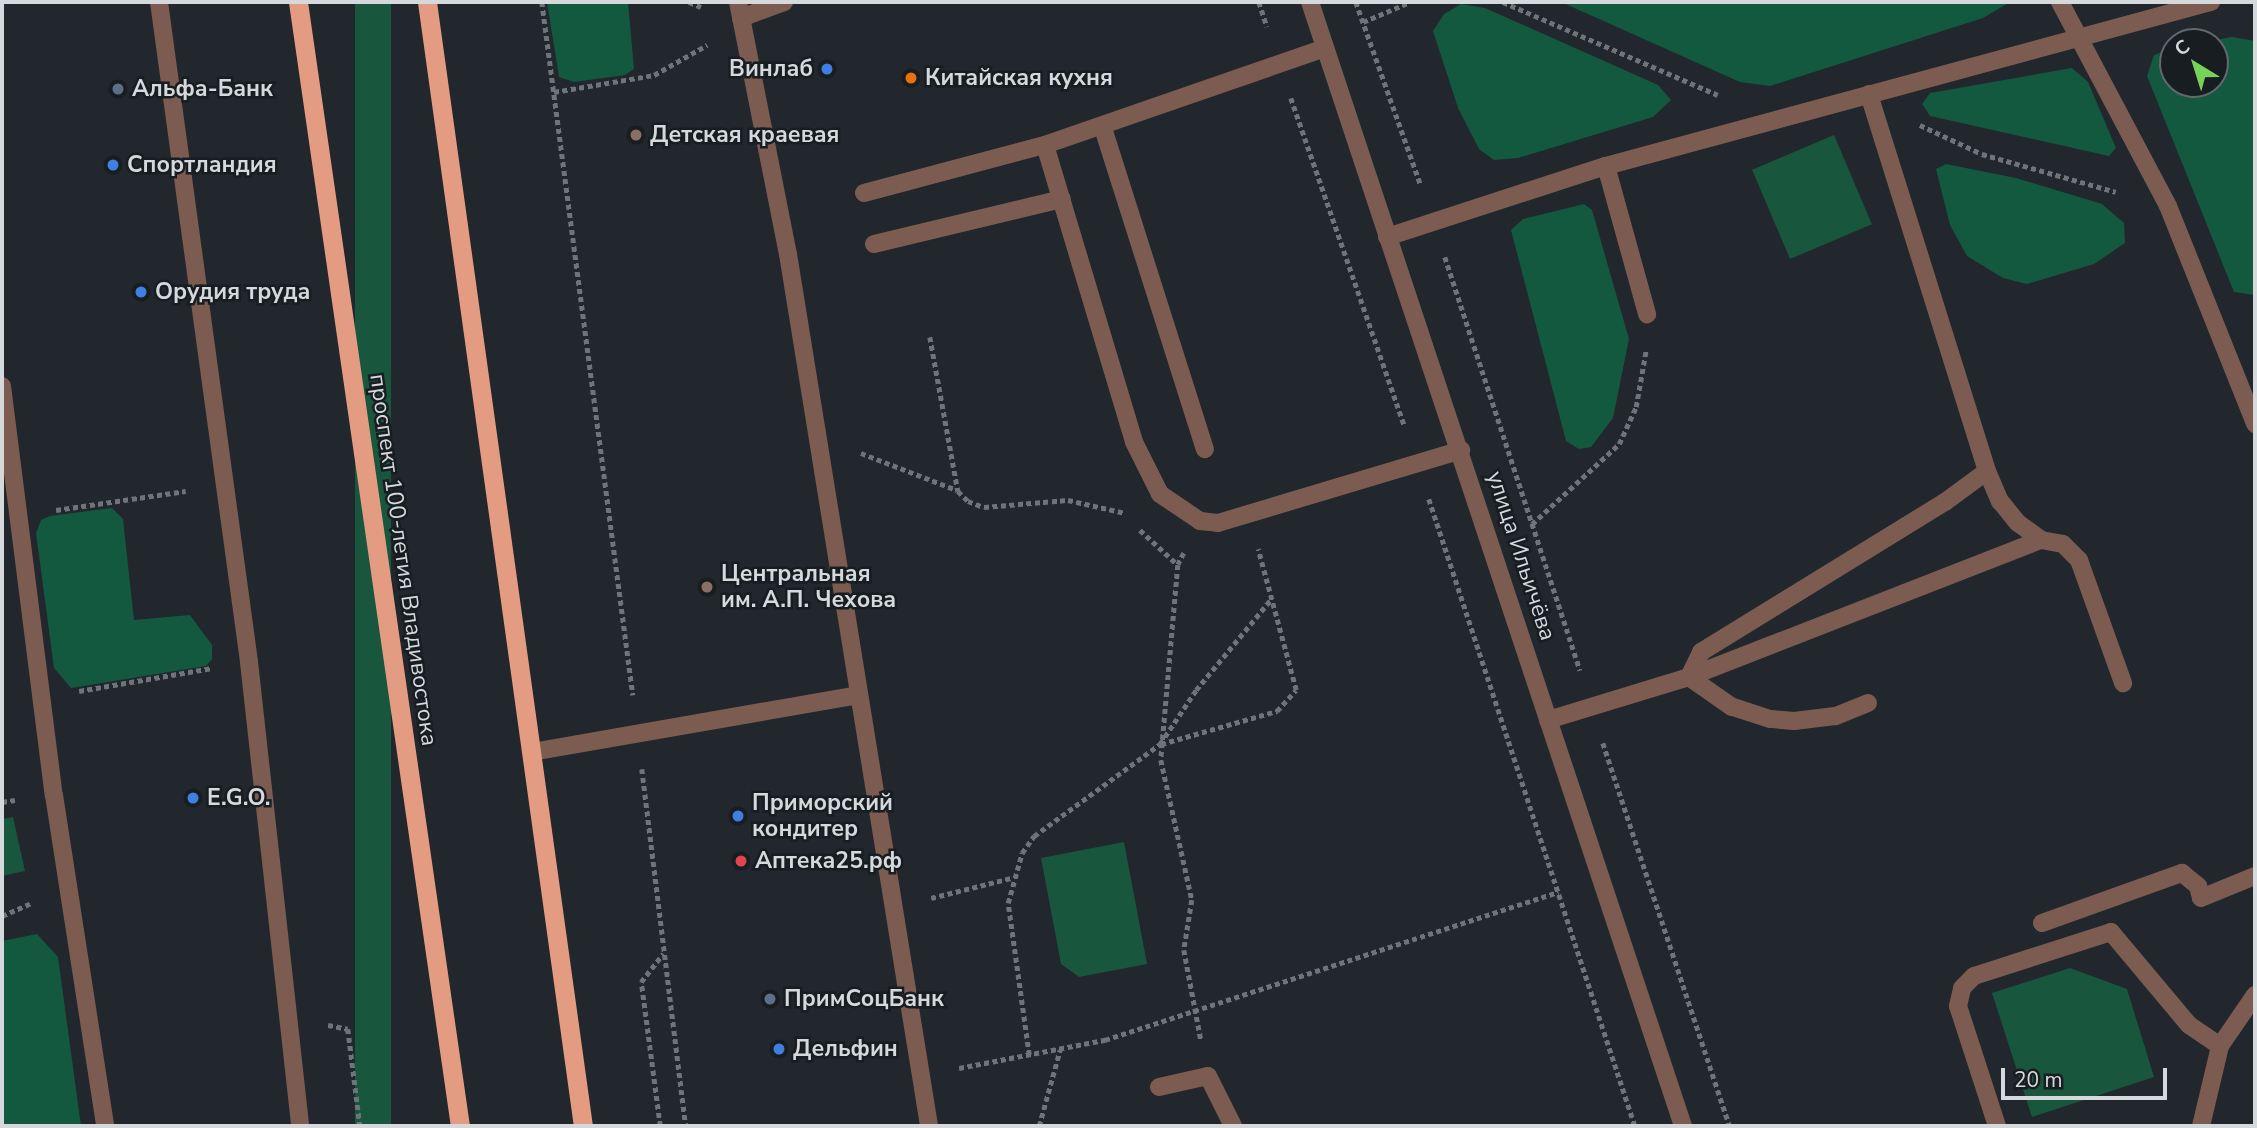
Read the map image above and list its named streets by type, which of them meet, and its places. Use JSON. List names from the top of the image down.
{
  "streets": {
    "highway": ["проспект 100-летия Владивостока"],
    "street": ["улица Ильичёва"]
  },
  "places": [
    "Винлаб",
    "Китайская кухня",
    "Альфа-Банк",
    "Детская краевая",
    "Спортландия",
    "Орудия труда",
    "Центральная им. А.П. Чехова",
    "E.G.O.",
    "Приморский кондитер",
    "Аптека25.рф",
    "ПримСоцБанк",
    "Дельфин"
  ],
  "scale_bar": "20 m",
  "north": "top left"
}
